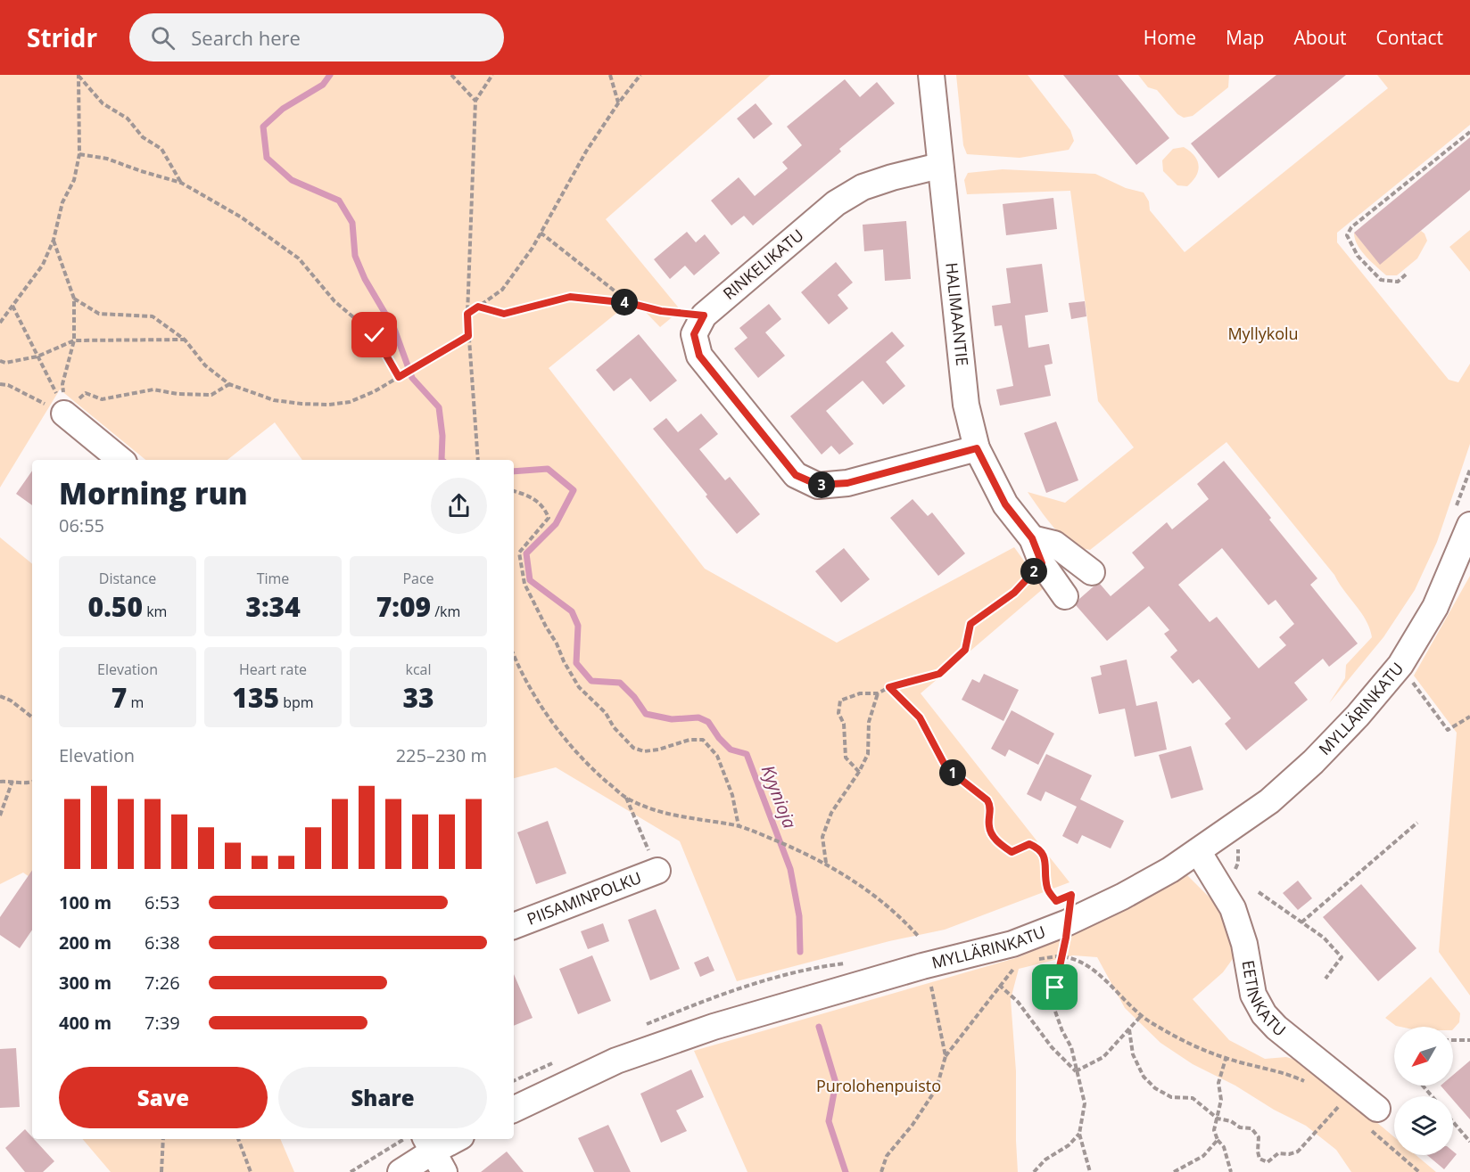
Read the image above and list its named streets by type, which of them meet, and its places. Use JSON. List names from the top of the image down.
{
  "streets": {
    "street": [
      "RINKELIKATU",
      "HALIMAANTIE",
      "MYLLÄRINKATU",
      "PIISAMINPOLKU",
      "EETINKATU"
    ]
  },
  "crossings": [
    ["RINKELIKATU", "HALIMAANTIE"],
    ["MYLLÄRINKATU", "EETINKATU"]
  ],
  "water": ["Kyynioja"],
  "parks": ["Myllykolu", "Purolohenpuisto"],
  "north": "bottom left",
  "page": {
    "header": "Stridr",
    "search": "Search here",
    "nav": [
      "Home",
      "Map",
      "About",
      "Contact"
    ],
    "pins": [
      "4",
      "3",
      "2",
      "1"
    ],
    "heading": ["Morning run", "06:55"],
    "stats": [
      ["Distance", "0.50 km"],
      ["Time", "3:34"],
      ["Pace", "7:09 /km"],
      ["Elevation", "7 m"],
      ["Heart rate", "135 bpm"],
      ["kcal", "33"]
    ],
    "chart": ["Elevation", "225–230 m"],
    "list": [
      {
        "name": "100 m",
        "note": "6:53"
      },
      {
        "name": "200 m",
        "note": "6:38"
      },
      {
        "name": "300 m",
        "note": "7:26"
      },
      {
        "name": "400 m",
        "note": "7:39"
      }
    ],
    "buttons": ["Save", "Share"]
  }
}
